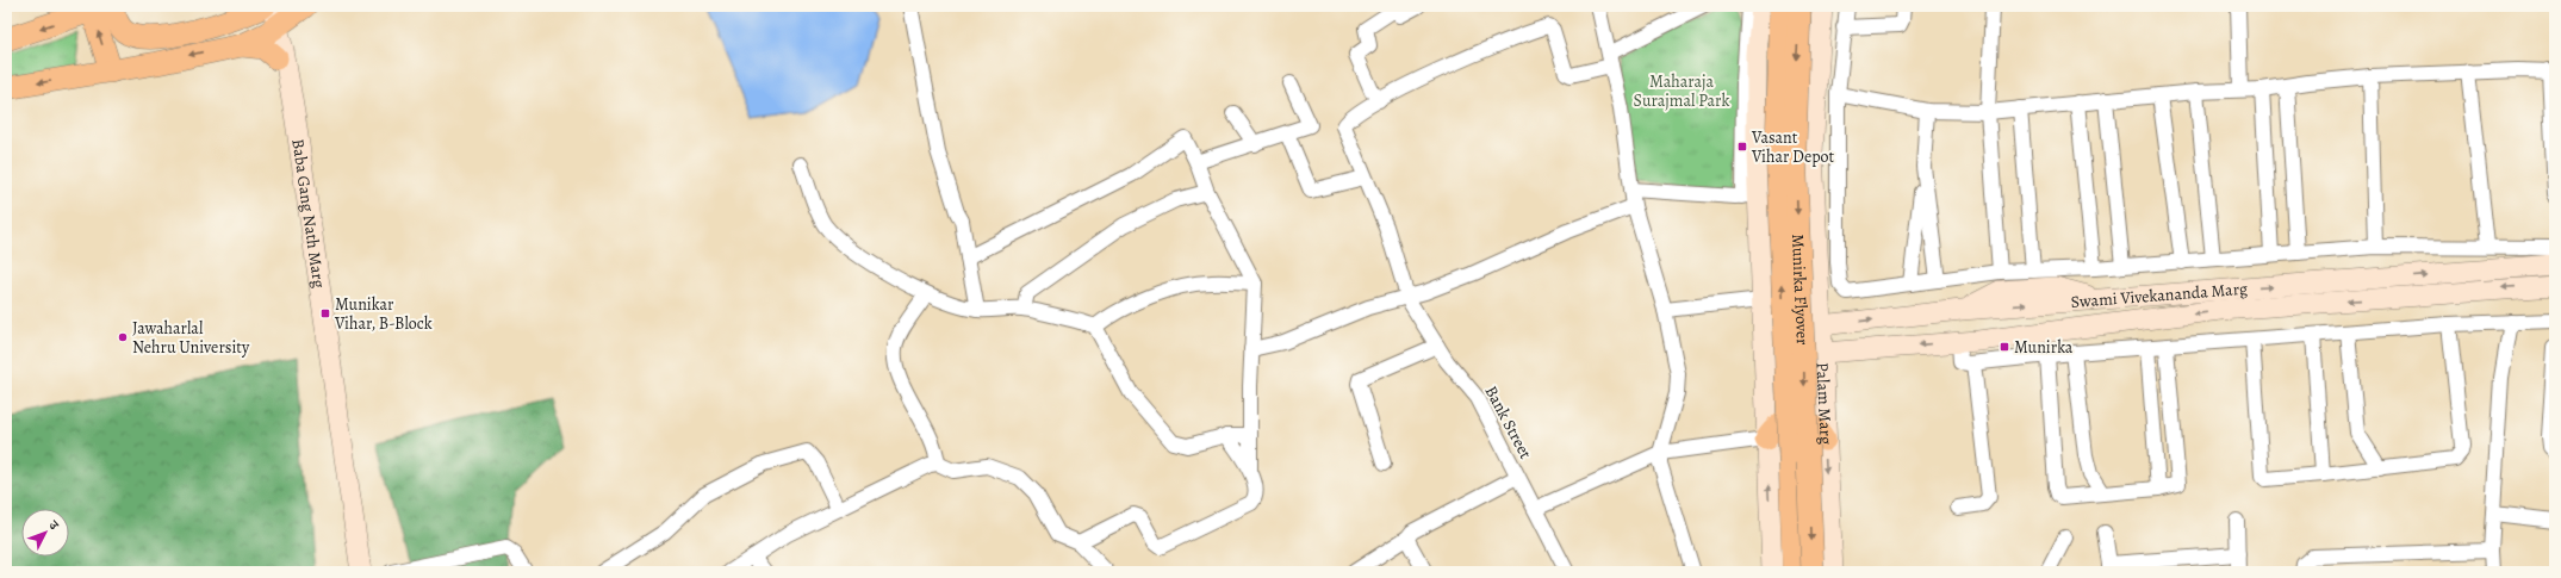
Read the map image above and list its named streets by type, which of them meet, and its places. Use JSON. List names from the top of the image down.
{
  "streets": {
    "main road": ["Munirka Flyover"],
    "street": [
      "Baba Gang Nath Marg",
      "Swami Vivekananda Marg",
      "Palam Marg",
      "Bank Street"
    ]
  },
  "crossings": [
    ["Swami Vivekananda Marg", "Palam Marg"]
  ],
  "parks": ["Maharaja Surajmal Park"],
  "places": {
    "transit": ["Vasant Vihar Depot", "Munikar Vihar, B-Block", "Munirka"],
    "other": ["Jawaharlal Nehru University"]
  },
  "north": "top right"
}
